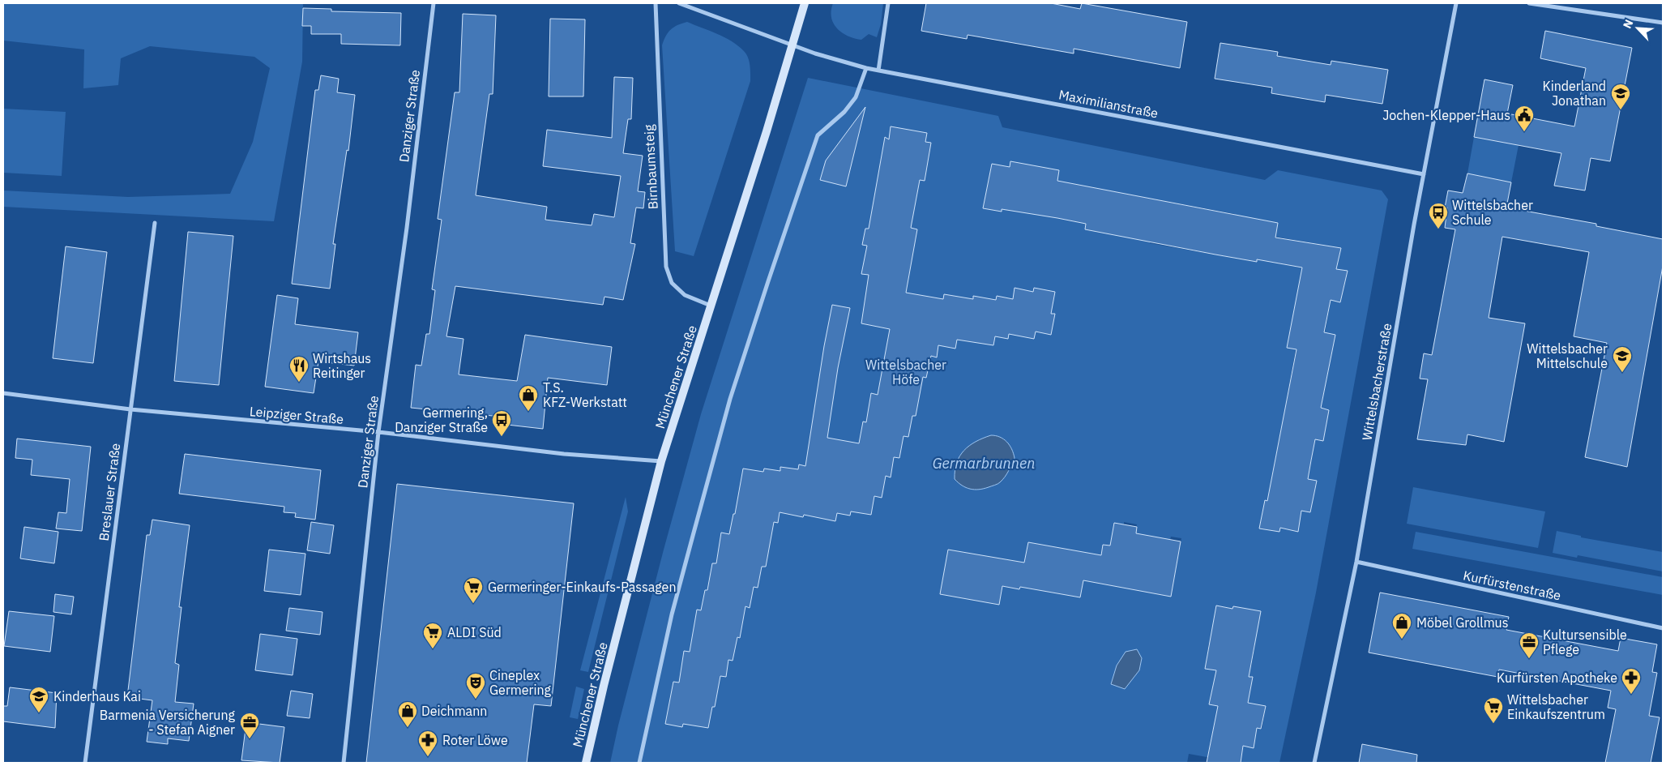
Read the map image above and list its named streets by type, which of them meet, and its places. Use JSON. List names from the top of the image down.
{
  "streets": {
    "street": [
      "Maximilianstraße",
      "Danziger Straße",
      "Birnbaumsteig",
      "Münchener Straße",
      "Wittelsbacherstraße",
      "Leipziger Straße",
      "Breslauer Straße",
      "Kurfürstenstraße"
    ]
  },
  "crossings": [
    ["Maximilianstraße", "Münchener Straße"],
    ["Maximilianstraße", "Wittelsbacherstraße"],
    ["Danziger Straße", "Leipziger Straße"],
    ["Birnbaumsteig", "Münchener Straße"],
    ["Münchener Straße", "Leipziger Straße"],
    ["Wittelsbacherstraße", "Kurfürstenstraße"],
    ["Leipziger Straße", "Breslauer Straße"]
  ],
  "water": ["Germarbrunnen"],
  "parks": ["Wittelsbacher Höfe"],
  "places": {
    "school or university": ["Kinderland Jonathan", "Wittelsbacher Mittelschule", "Kinderhaus Kai"],
    "public building": ["Jochen-Klepper-Haus"],
    "bus stop": ["Wittelsbacher Schule", "Germering, Danziger Straße"],
    "restaurant": ["Wirtshaus Reitinger"],
    "shop": ["T.S. KFZ-Werkstatt", "Möbel Grollmus", "Deichmann"],
    "supermarket": ["Germeringer-Einkaufs-Passagen", "ALDI Süd", "Wittelsbacher Einkaufszentrum"],
    "office": ["Kultursensible Pflege", "Barmenia Versicherung - Stefan Aigner"],
    "pharmacy": ["Kurfürsten Apotheke", "Roter Löwe"],
    "theatre": ["Cineplex Germering"]
  },
  "north": "top left"
}
